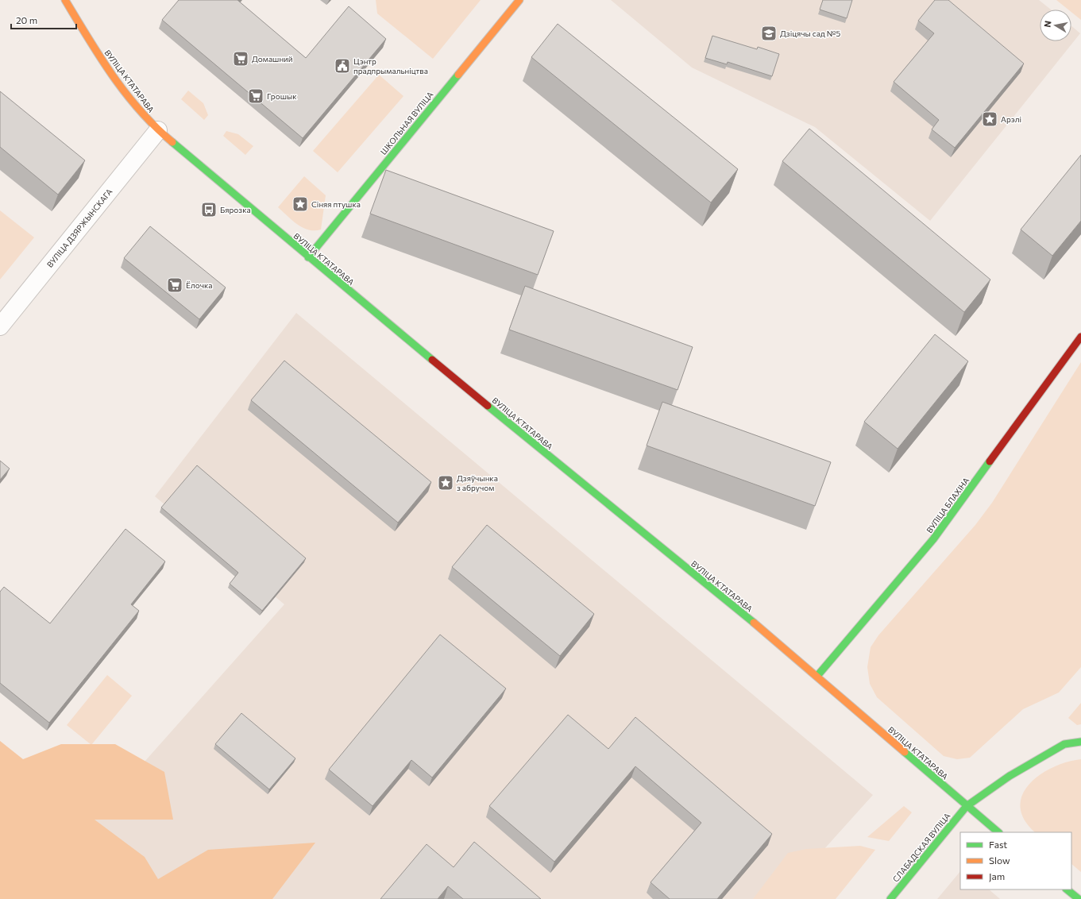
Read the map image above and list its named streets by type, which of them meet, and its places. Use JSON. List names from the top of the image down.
{
  "streets": {
    "main road": [
      "ВУЛІЦА КТАТАРАВА",
      "ШКОЛЬНАЯ ВУЛІЦА",
      "ВУЛІЦА БЛАХІНА",
      "СЛАБАДСКАЯ ВУЛІЦА"
    ],
    "street": ["ВУЛІЦА ДЗЯРЖЫНСКАГА"]
  },
  "crossings": [
    ["ВУЛІЦА КТАТАРАВА", "ШКОЛЬНАЯ ВУЛІЦА"],
    ["ВУЛІЦА КТАТАРАВА", "ВУЛІЦА ДЗЯРЖЫНСКАГА"],
    ["ВУЛІЦА КТАТАРАВА", "ВУЛІЦА БЛАХІНА"],
    ["ВУЛІЦА КТАТАРАВА", "СЛАБАДСКАЯ ВУЛІЦА"]
  ],
  "places": {
    "school or university": ["Дзіцячы сад №5"],
    "supermarket": ["Домашний", "Грошык", "Ёлочка"],
    "public building": ["Цэнтр прадпрымальніцтва"],
    "place": ["Арэлі", "Сіняя птушка", "Дзяўчынка з абручом"],
    "bus stop": ["Бярозка"]
  },
  "legend": ["Fast", "Slow", "Jam"],
  "scale_bar": "20 m",
  "north": "left"
}
